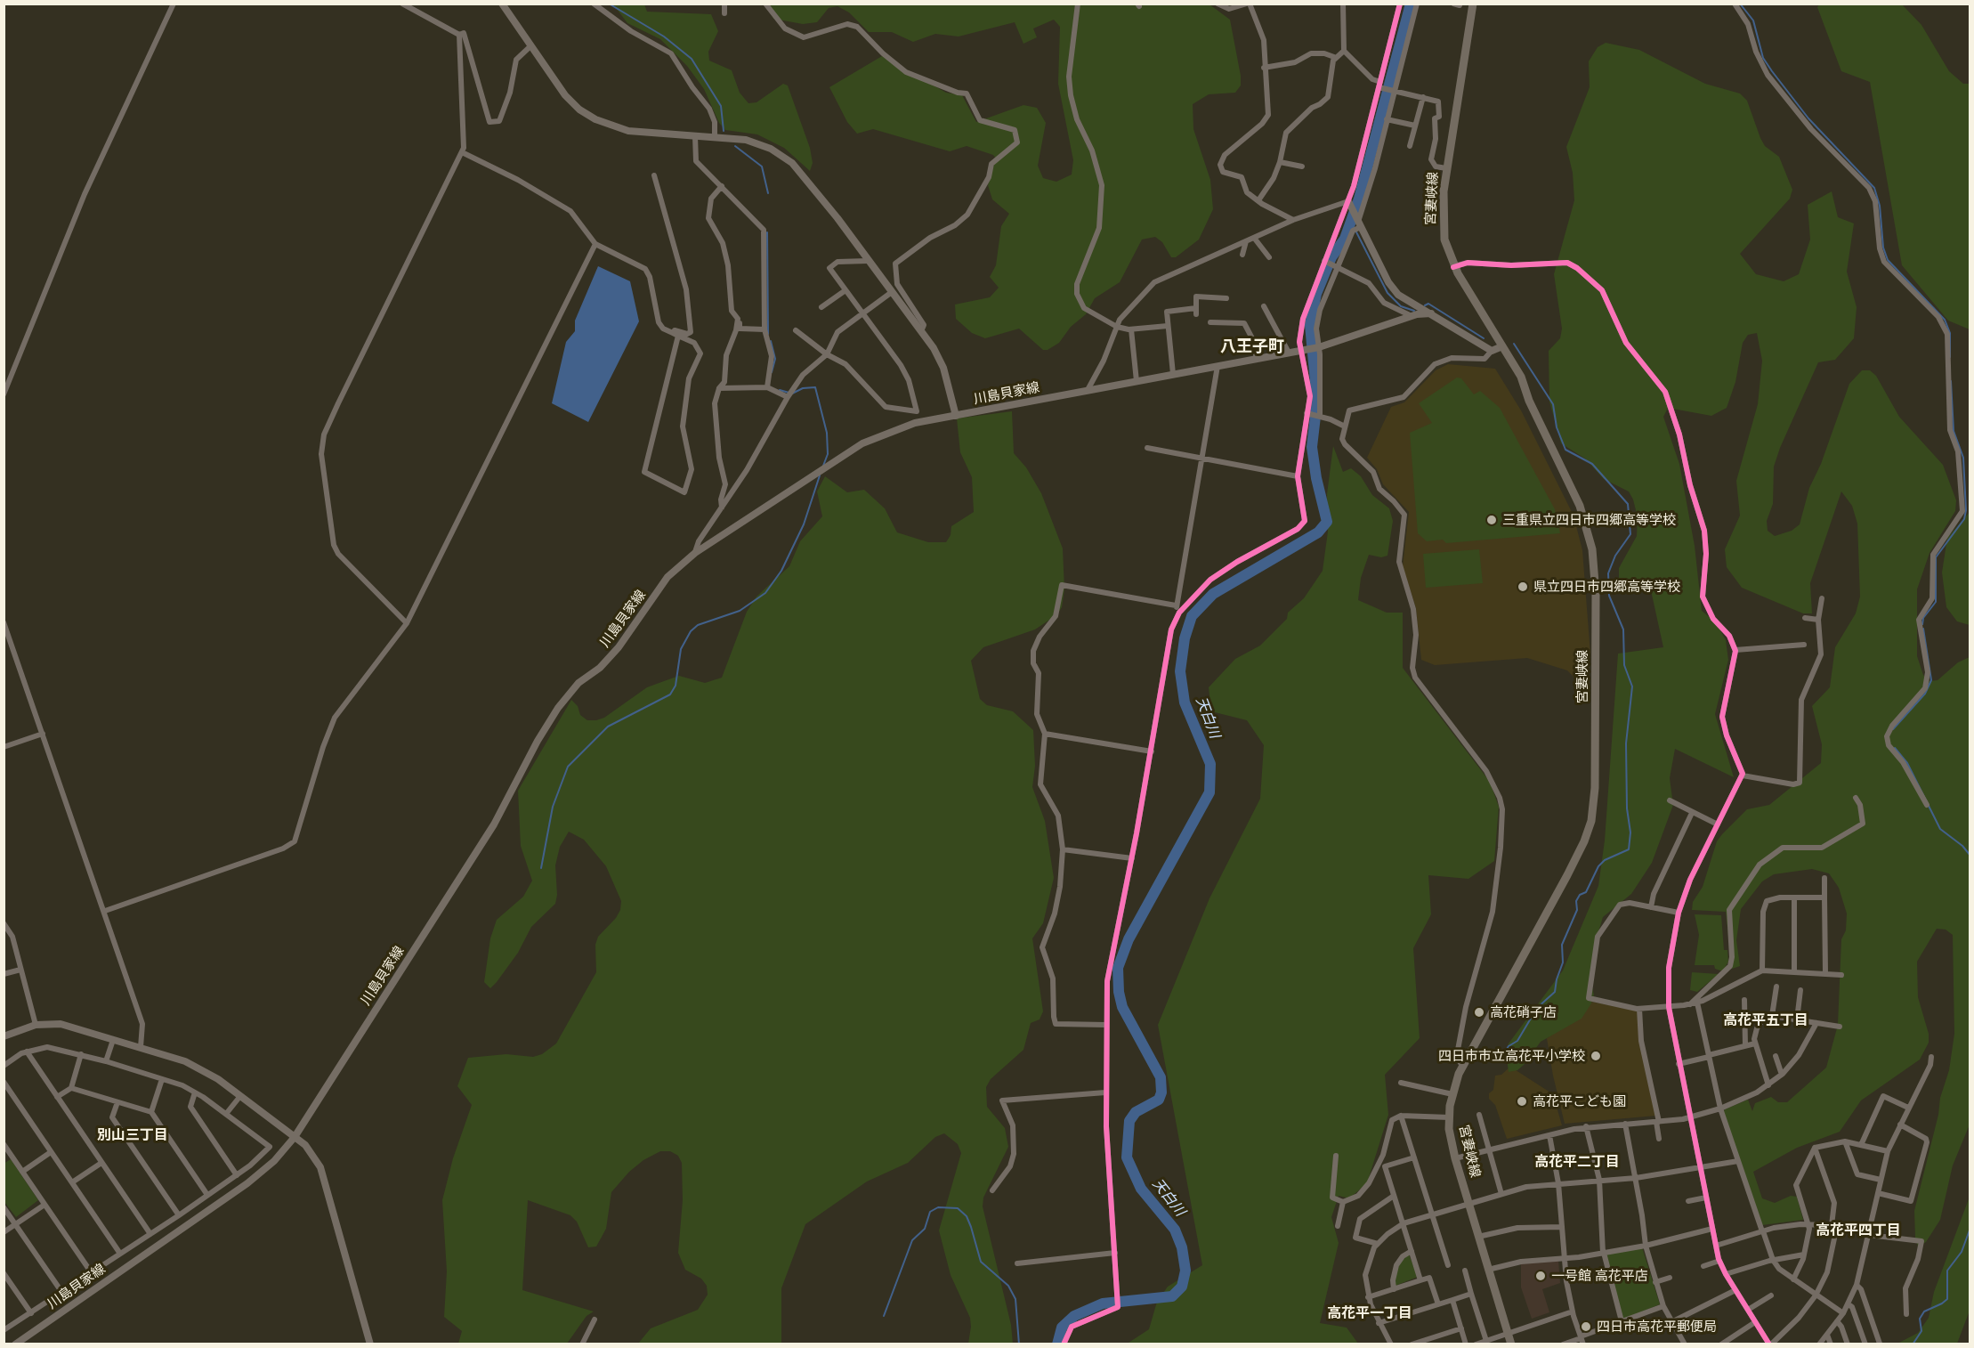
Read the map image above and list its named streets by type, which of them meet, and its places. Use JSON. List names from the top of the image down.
{
  "streets": {
    "main road": ["宮妻峡線", "川島貝家線"]
  },
  "districts": [
    "八王子町",
    "高花平五丁目",
    "別山三丁目",
    "高花平二丁目",
    "高花平四丁目",
    "高花平一丁目"
  ],
  "water": ["天白川"],
  "places": [
    "三重県立四日市四郷高等学校",
    "県立四日市四郷高等学校",
    "高花硝子店",
    "四日市市立高花平小学校",
    "高花平こども園",
    "一号館 高花平店",
    "四日市高花平郵便局"
  ]
}
